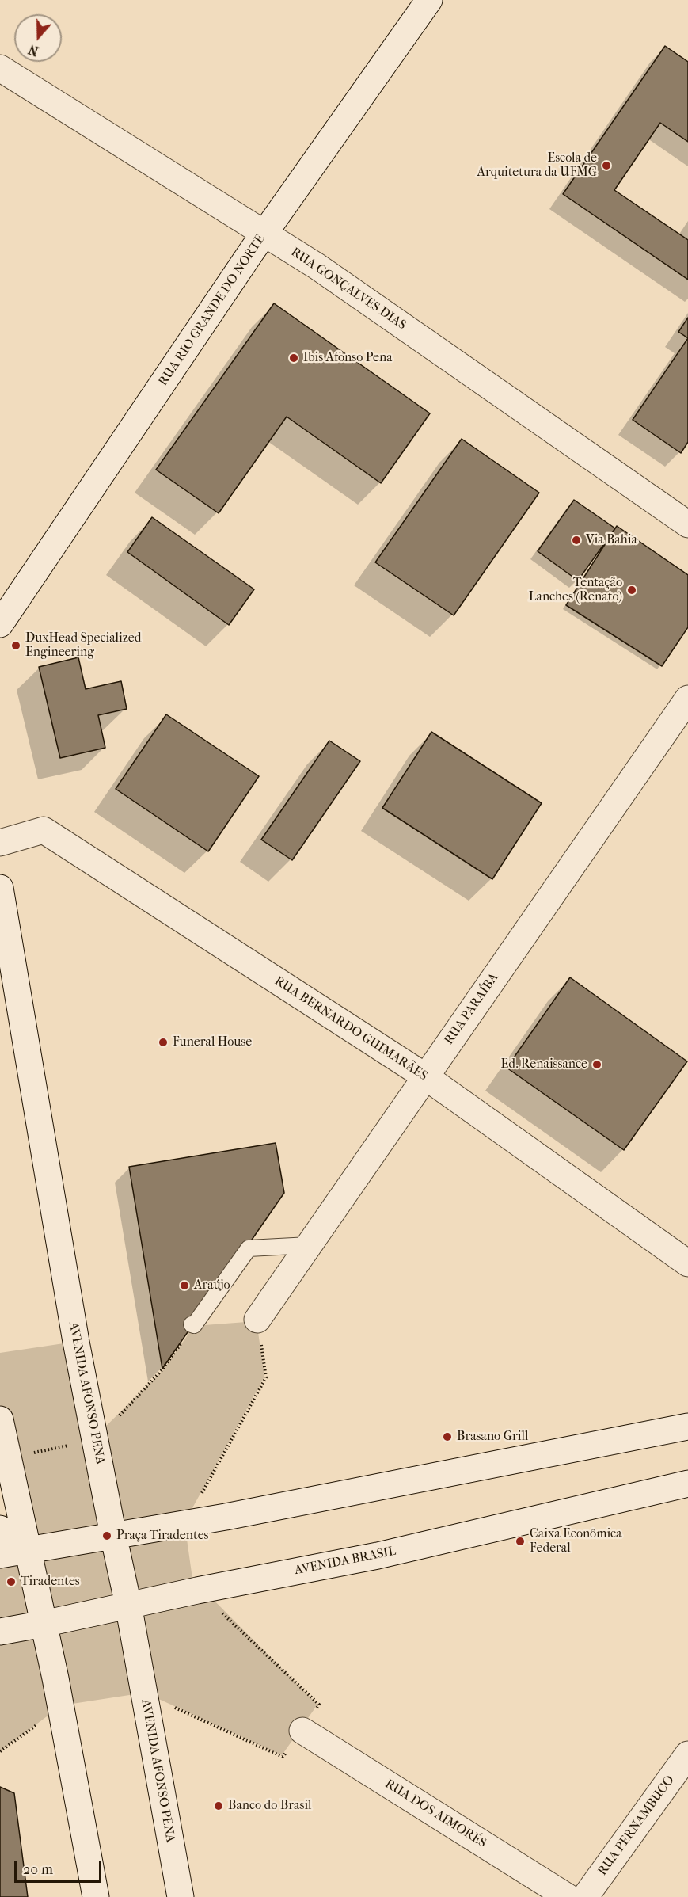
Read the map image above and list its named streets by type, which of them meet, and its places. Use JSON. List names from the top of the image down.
{
  "streets": {
    "street": [
      "RUA GONÇALVES DIAS",
      "RUA RIO GRANDE DO NORTE",
      "RUA PARAÍBA",
      "RUA BERNARDO GUIMARÃES",
      "AVENIDA AFONSO PENA",
      "AVENIDA BRASIL",
      "RUA DOS AIMORÉS",
      "RUA PERNAMBUCO"
    ]
  },
  "crossings": [
    ["RUA GONÇALVES DIAS", "RUA RIO GRANDE DO NORTE"],
    ["RUA PARAÍBA", "RUA BERNARDO GUIMARÃES"],
    ["AVENIDA AFONSO PENA", "AVENIDA BRASIL"]
  ],
  "places": [
    "Escola de Arquitetura da UFMG",
    "Ibis Afonso Pena",
    "Via Bahia",
    "Tentação Lanches (Renato)",
    "DuxHead Specialized Engineering",
    "Funeral House",
    "Ed. Renaissance",
    "Araújo",
    "Brasano Grill",
    "Praça Tiradentes",
    "Caixa Econômica Federal",
    "Tiradentes",
    "Banco do Brasil"
  ],
  "scale_bar": "20 m",
  "north": "bottom"
}
